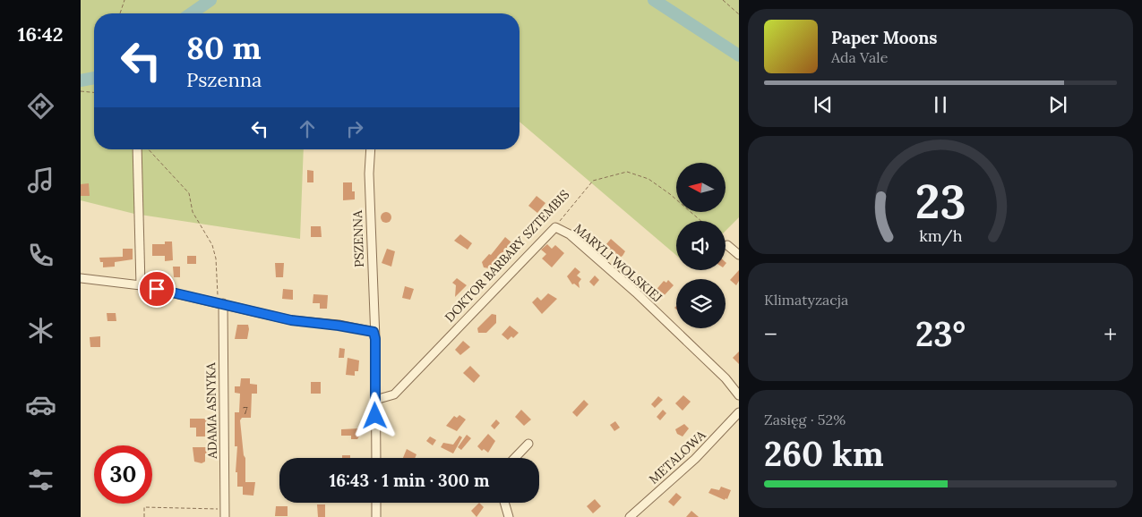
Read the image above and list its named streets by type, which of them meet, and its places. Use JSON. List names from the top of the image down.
{
  "streets": {
    "street": [
      "PSZENNA",
      "DOKTOR BARBARY SZTEMBIS",
      "MARYLI WOLSKIEJ",
      "ADAMA ASNYKA",
      "METALOWA"
    ]
  },
  "crossings": [
    ["PSZENNA", "DOKTOR BARBARY SZTEMBIS"],
    ["DOKTOR BARBARY SZTEMBIS", "MARYLI WOLSKIEJ"]
  ],
  "house_numbers": ["7"],
  "north": "left",
  "page": {
    "tabs": "16:42",
    "turn": ["80 m", "Pszenna"],
    "song": ["Paper Moons", "Ada Vale"],
    "tile": [
      "Klimatyzacja",
      ["Zasięg · 52%", "260 km"]
    ],
    "heat": ["−", "23°", "+"],
    "limit": "30",
    "trip": "16:43 · 1 min · 300 m",
    "gauge": ["23", "km/h"]
  }
}
